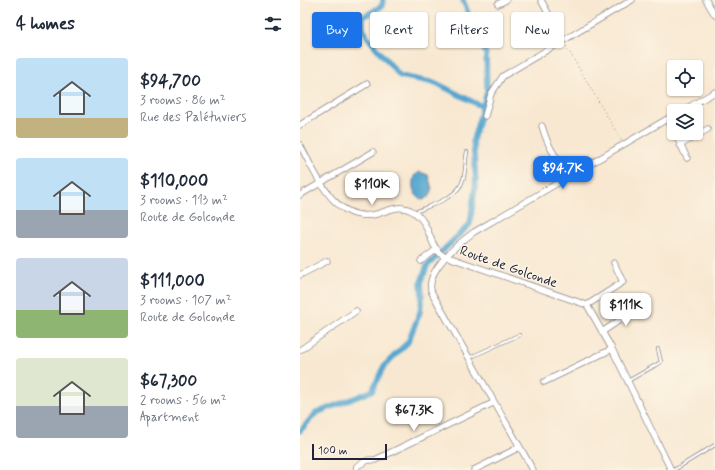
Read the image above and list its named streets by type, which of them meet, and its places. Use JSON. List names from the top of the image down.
{
  "streets": {
    "street": ["Route de Golconde"]
  },
  "scale_bar": "100 m",
  "page": {
    "heading": "4 homes",
    "chip": [
      "Buy",
      "Rent",
      "Filters",
      "New"
    ],
    "list": [
      {
        "name": "$94,700",
        "note": "3 rooms · 86 m² · Rue des Palétuviers"
      },
      {
        "name": "$110,000",
        "note": "3 rooms · 113 m² · Route de Golconde"
      },
      {
        "name": "$111,000",
        "note": "3 rooms · 107 m² · Route de Golconde"
      },
      {
        "name": "$67,300",
        "note": "2 rooms · 56 m² · Apartment"
      }
    ],
    "price": [
      "$94.7K",
      "$110K",
      "$111K",
      "$67.3K"
    ],
    "scale": "100 m"
  }
}
